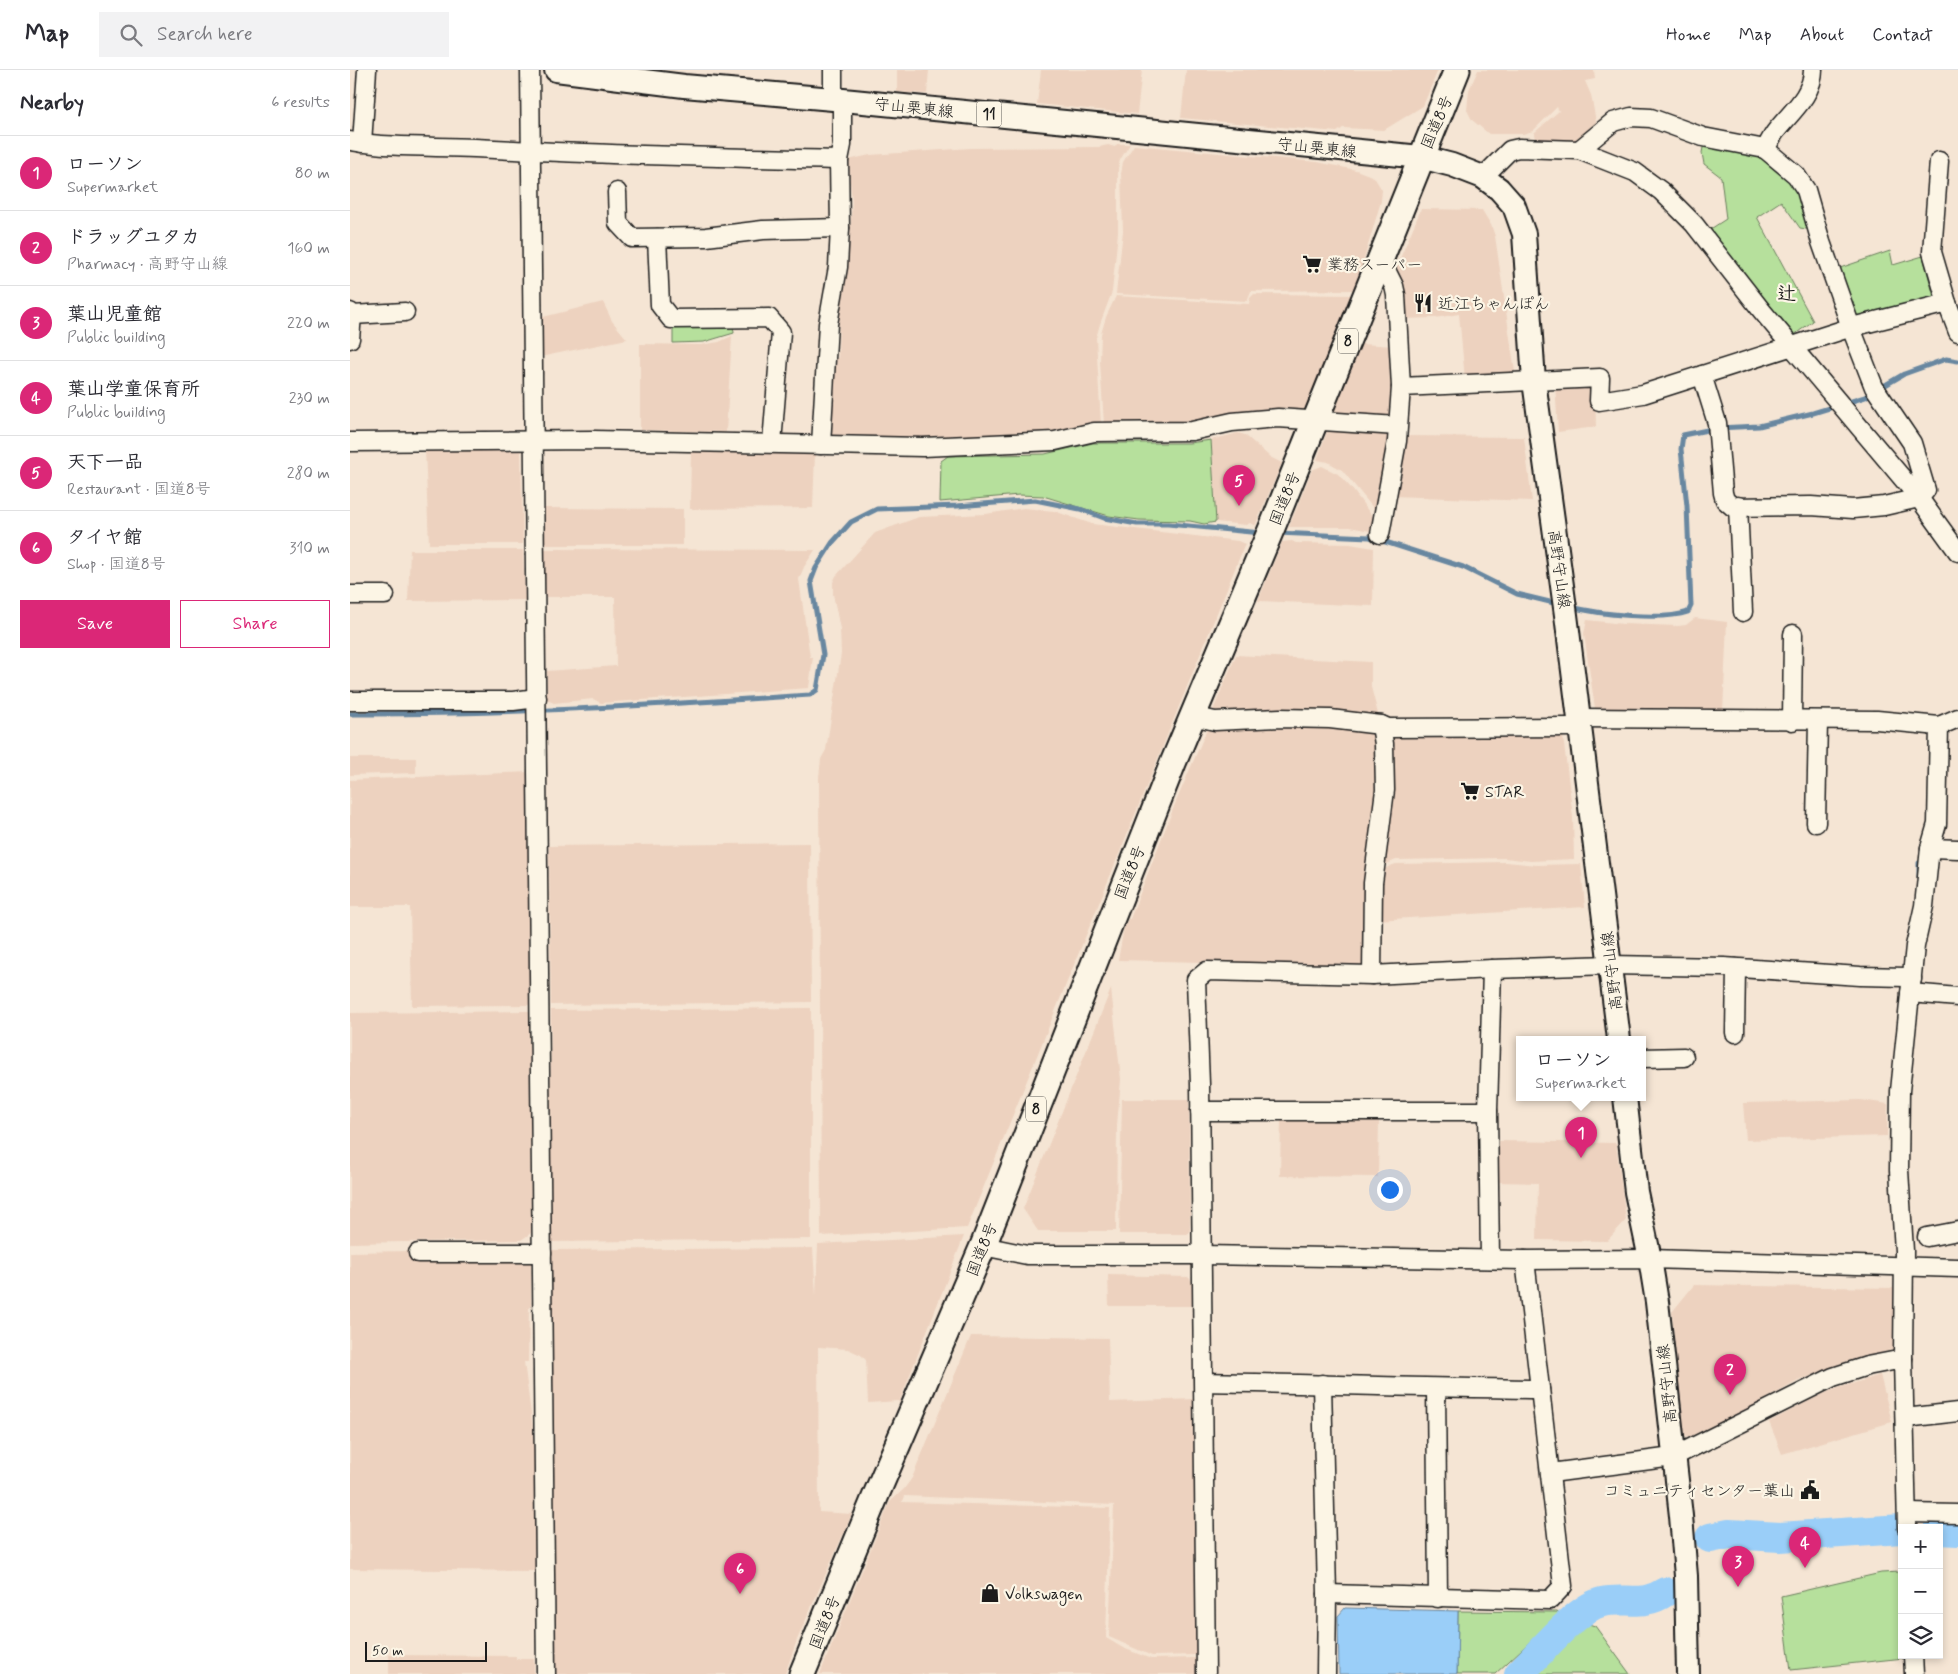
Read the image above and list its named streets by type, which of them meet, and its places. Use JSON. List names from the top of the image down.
{
  "streets": {
    "highway": ["国道8号", "8"],
    "main road": ["守山栗東線", "11", "高野守山線"]
  },
  "crossings": [
    ["守山栗東線", "国道8号"],
    ["守山栗東線", "高野守山線"],
    ["国道8号", "高野守山線"]
  ],
  "districts": ["辻"],
  "places": {
    "supermarket": ["業務スーパー", "STAR"],
    "restaurant": ["近江ちゃんぽん"],
    "public building": ["コミュニティセンター葉山"],
    "shop": ["Volkswagen"]
  },
  "scale_bar": "50 m",
  "page": {
    "header": "Map",
    "search": "Search here",
    "nav": [
      "Home",
      "Map",
      "About",
      "Contact"
    ],
    "heading": ["Nearby", "6 results"],
    "list": [
      {
        "mark": "1",
        "name": "ローソン",
        "note": "Supermarket",
        "value": "80 m"
      },
      {
        "mark": "2",
        "name": "ドラッグユタカ",
        "note": "Pharmacy · 高野守山線",
        "value": "160 m"
      },
      {
        "mark": "3",
        "name": "葉山児童館",
        "note": "Public building",
        "value": "220 m"
      },
      {
        "mark": "4",
        "name": "葉山学童保育所",
        "note": "Public building",
        "value": "230 m"
      },
      {
        "mark": "5",
        "name": "天下一品",
        "note": "Restaurant · 国道8号",
        "value": "280 m"
      },
      {
        "mark": "6",
        "name": "タイヤ館",
        "note": "Shop · 国道8号",
        "value": "310 m"
      }
    ],
    "pins": [
      "5",
      "1",
      "2",
      "4",
      "3",
      "6"
    ],
    "buttons": ["Save", "Share"],
    "popup": ["ローソン", "Supermarket"],
    "map_buttons": ["+", "−"],
    "scale": "50 m"
  }
}
